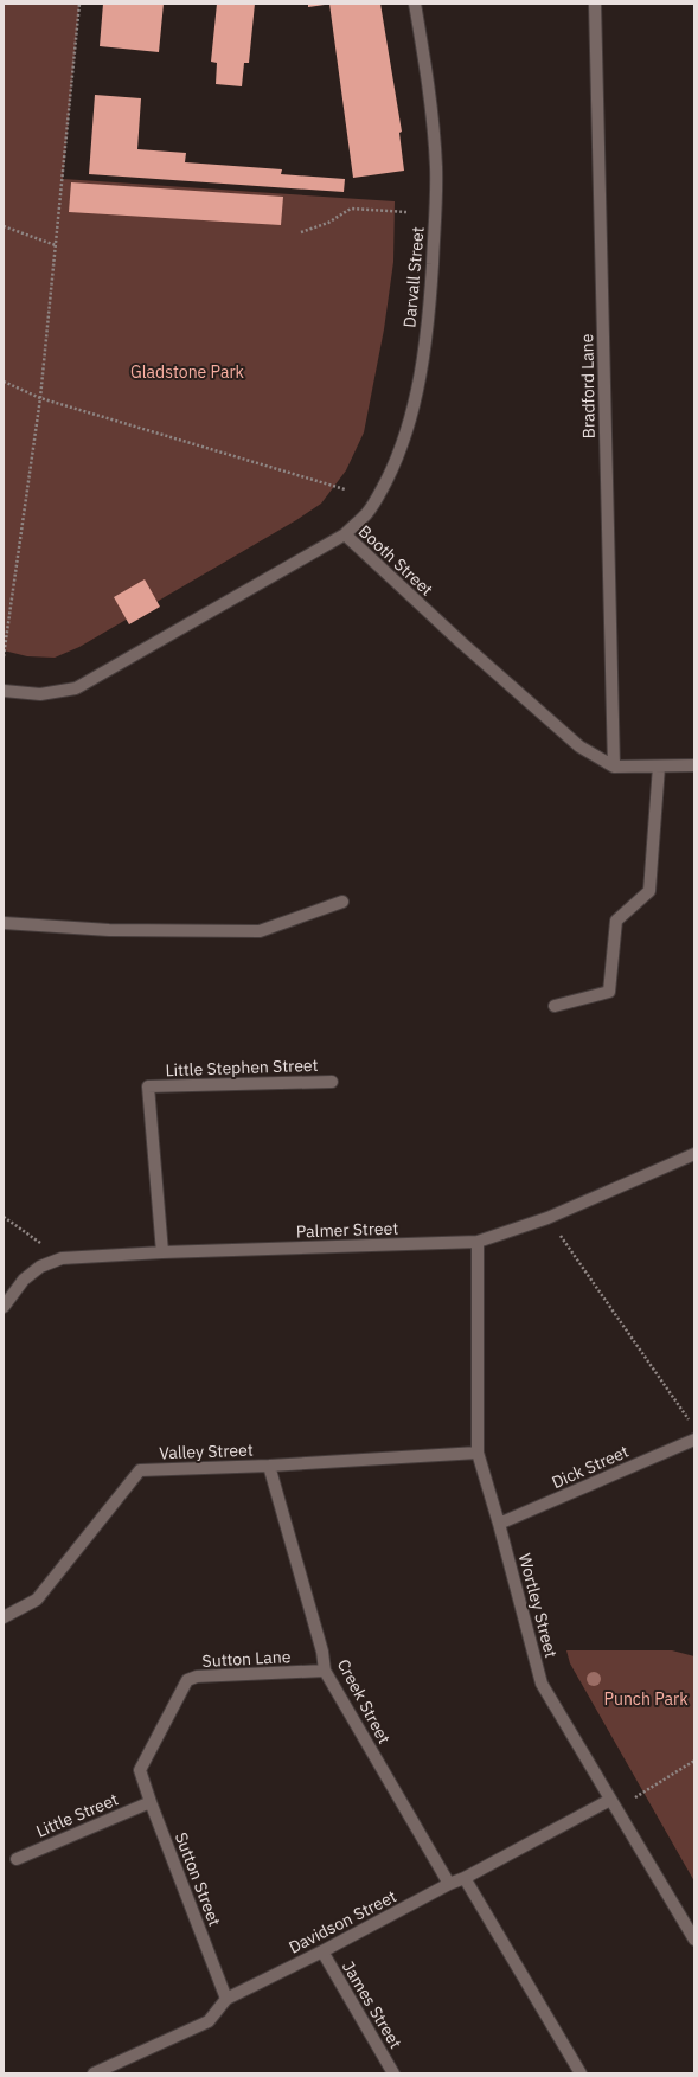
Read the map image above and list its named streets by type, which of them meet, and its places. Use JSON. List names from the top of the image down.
{
  "streets": {
    "street": [
      "Darvall Street",
      "Bradford Lane",
      "Booth Street",
      "Little Stephen Street",
      "Palmer Street",
      "Valley Street",
      "Dick Street",
      "Wortley Street",
      "Sutton Lane",
      "Creek Street",
      "Little Street",
      "Sutton Street",
      "Davidson Street",
      "James Street"
    ]
  },
  "crossings": [
    ["Darvall Street", "Booth Street"],
    ["Bradford Lane", "Booth Street"],
    ["Little Stephen Street", "Palmer Street"],
    ["Palmer Street", "Wortley Street"],
    ["Valley Street", "Wortley Street"],
    ["Valley Street", "Creek Street"],
    ["Dick Street", "Wortley Street"],
    ["Wortley Street", "Davidson Street"],
    ["Sutton Lane", "Creek Street"],
    ["Sutton Lane", "Sutton Street"],
    ["Creek Street", "Davidson Street"],
    ["Little Street", "Sutton Street"],
    ["Sutton Street", "Davidson Street"],
    ["Davidson Street", "James Street"]
  ],
  "parks": ["Gladstone Park", "Punch Park"]
}
